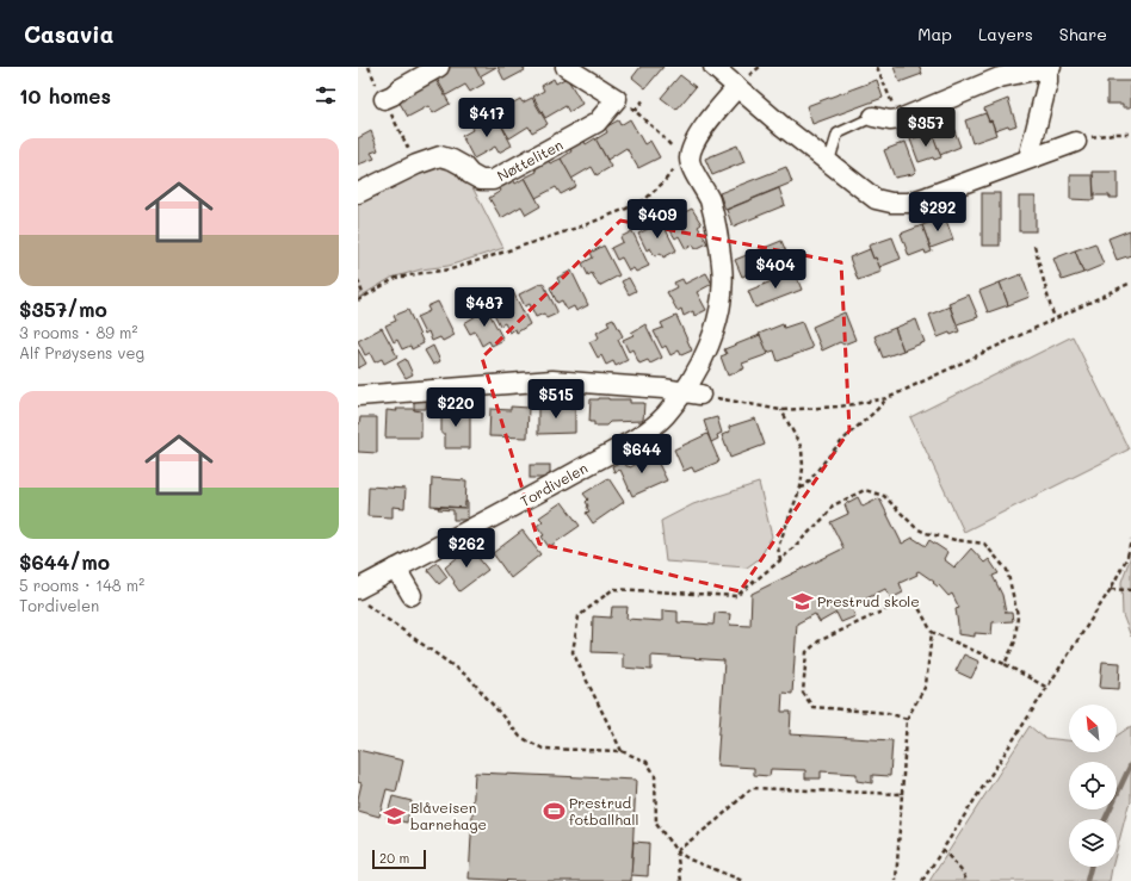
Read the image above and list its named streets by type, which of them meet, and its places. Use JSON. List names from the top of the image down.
{
  "streets": {
    "street": ["Nøtteliten", "Tordivelen"]
  },
  "places": {
    "school or university": ["Prestrud skole", "Blåveisen barnehage"],
    "sports": ["Prestrud fotballhall"]
  },
  "scale_bar": "20 m",
  "north": "top left",
  "page": {
    "header": "Casavia",
    "nav": ["Map", "Layers", "Share"],
    "heading": "10 homes",
    "price": [
      "$417",
      "$357",
      "$292",
      "$409",
      "$404",
      "$487",
      "$515",
      "$220",
      "$644",
      "$262"
    ],
    "list": [
      {
        "name": "$357/mo",
        "note": "3 rooms · 89 m² · Alf Prøysens veg"
      },
      {
        "name": "$644/mo",
        "note": "5 rooms · 148 m² · Tordivelen"
      }
    ],
    "scale": "20 m"
  }
}
